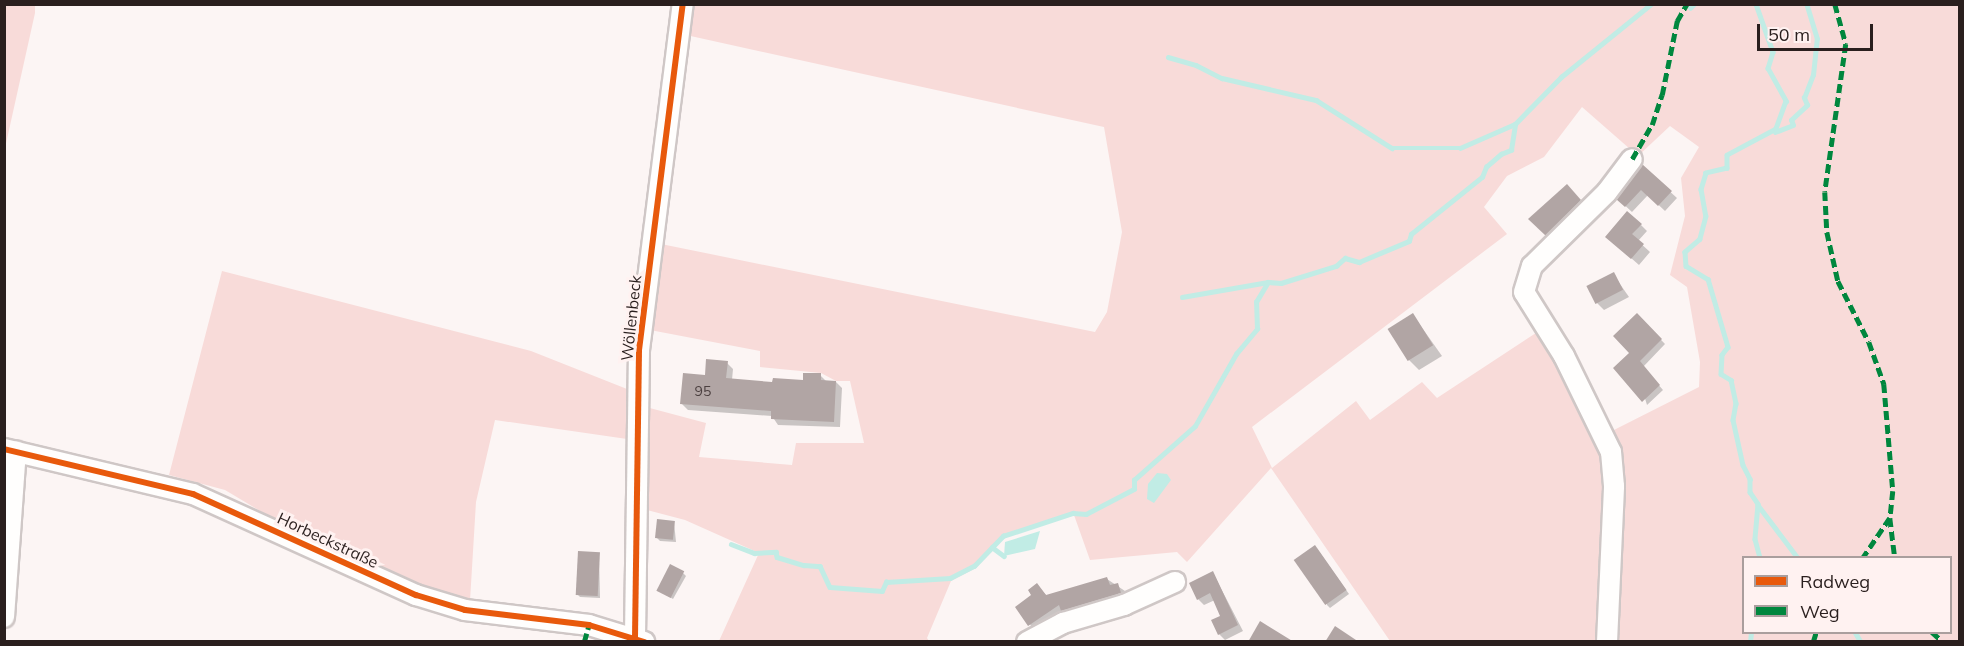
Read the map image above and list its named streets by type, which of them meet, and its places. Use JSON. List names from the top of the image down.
{
  "streets": {
    "street": ["Wöllenbeck", "Horbeckstraße"]
  },
  "crossings": [
    ["Wöllenbeck", "Horbeckstraße"]
  ],
  "house_numbers": ["95"],
  "legend": ["Radweg", "Weg"],
  "scale_bar": "50 m"
}
